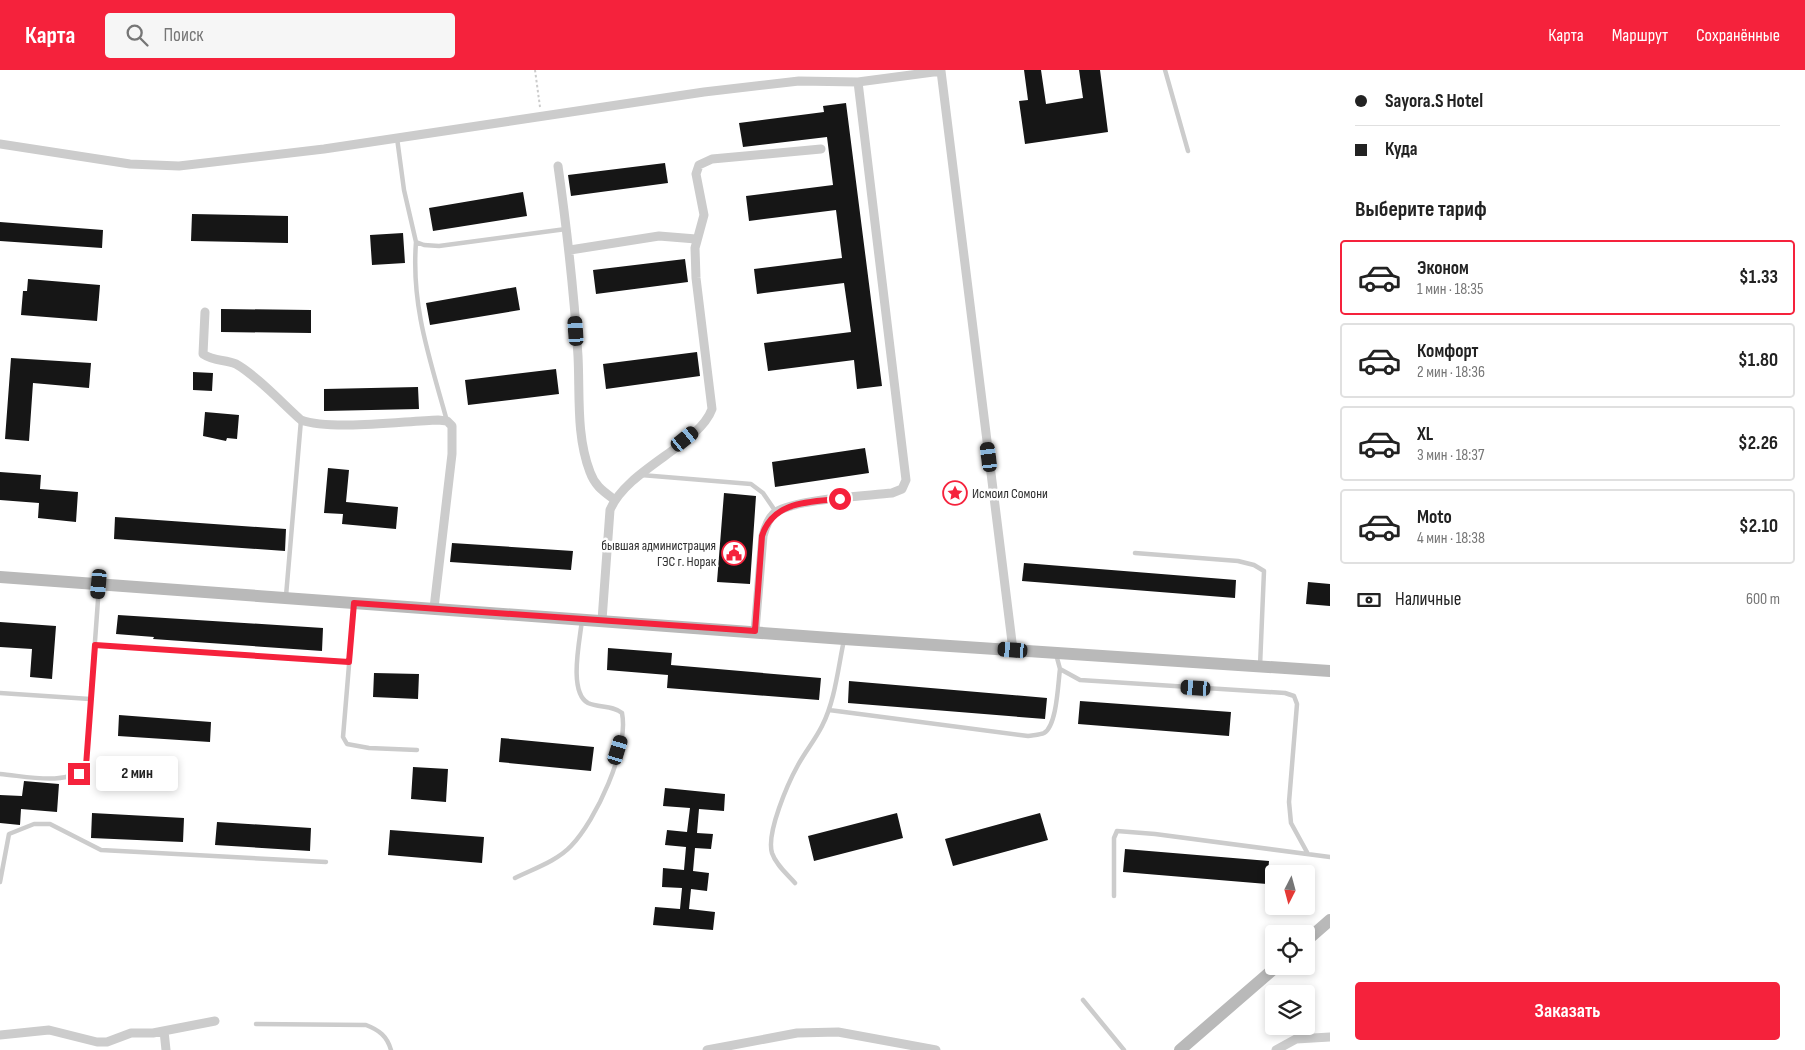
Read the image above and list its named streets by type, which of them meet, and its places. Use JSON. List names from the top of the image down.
{
  "places": {
    "place": ["Исмоил Сомони"],
    "public building": ["бывшая администрация ГЭС г. Норак"]
  },
  "north": "bottom",
  "page": {
    "header": "Карта",
    "search": "Поиск",
    "nav": ["Карта", "Маршрут", "Сохранённые"],
    "banner": ["Sayora.S Hotel", "Куда"],
    "heading": "Выберите тариф",
    "list": [
      {
        "name": "Эконом",
        "note": "1 мин · 18:35",
        "value": "$1.33"
      },
      {
        "name": "Комфорт",
        "note": "2 мин · 18:36",
        "value": "$1.80"
      },
      {
        "name": "XL",
        "note": "3 мин · 18:37",
        "value": "$2.26"
      },
      {
        "name": "Moto",
        "note": "4 мин · 18:38",
        "value": "$2.10"
      }
    ],
    "pay": ["Наличные", "600 m"],
    "bubble": "2 мин",
    "buttons": "Заказать"
  }
}
